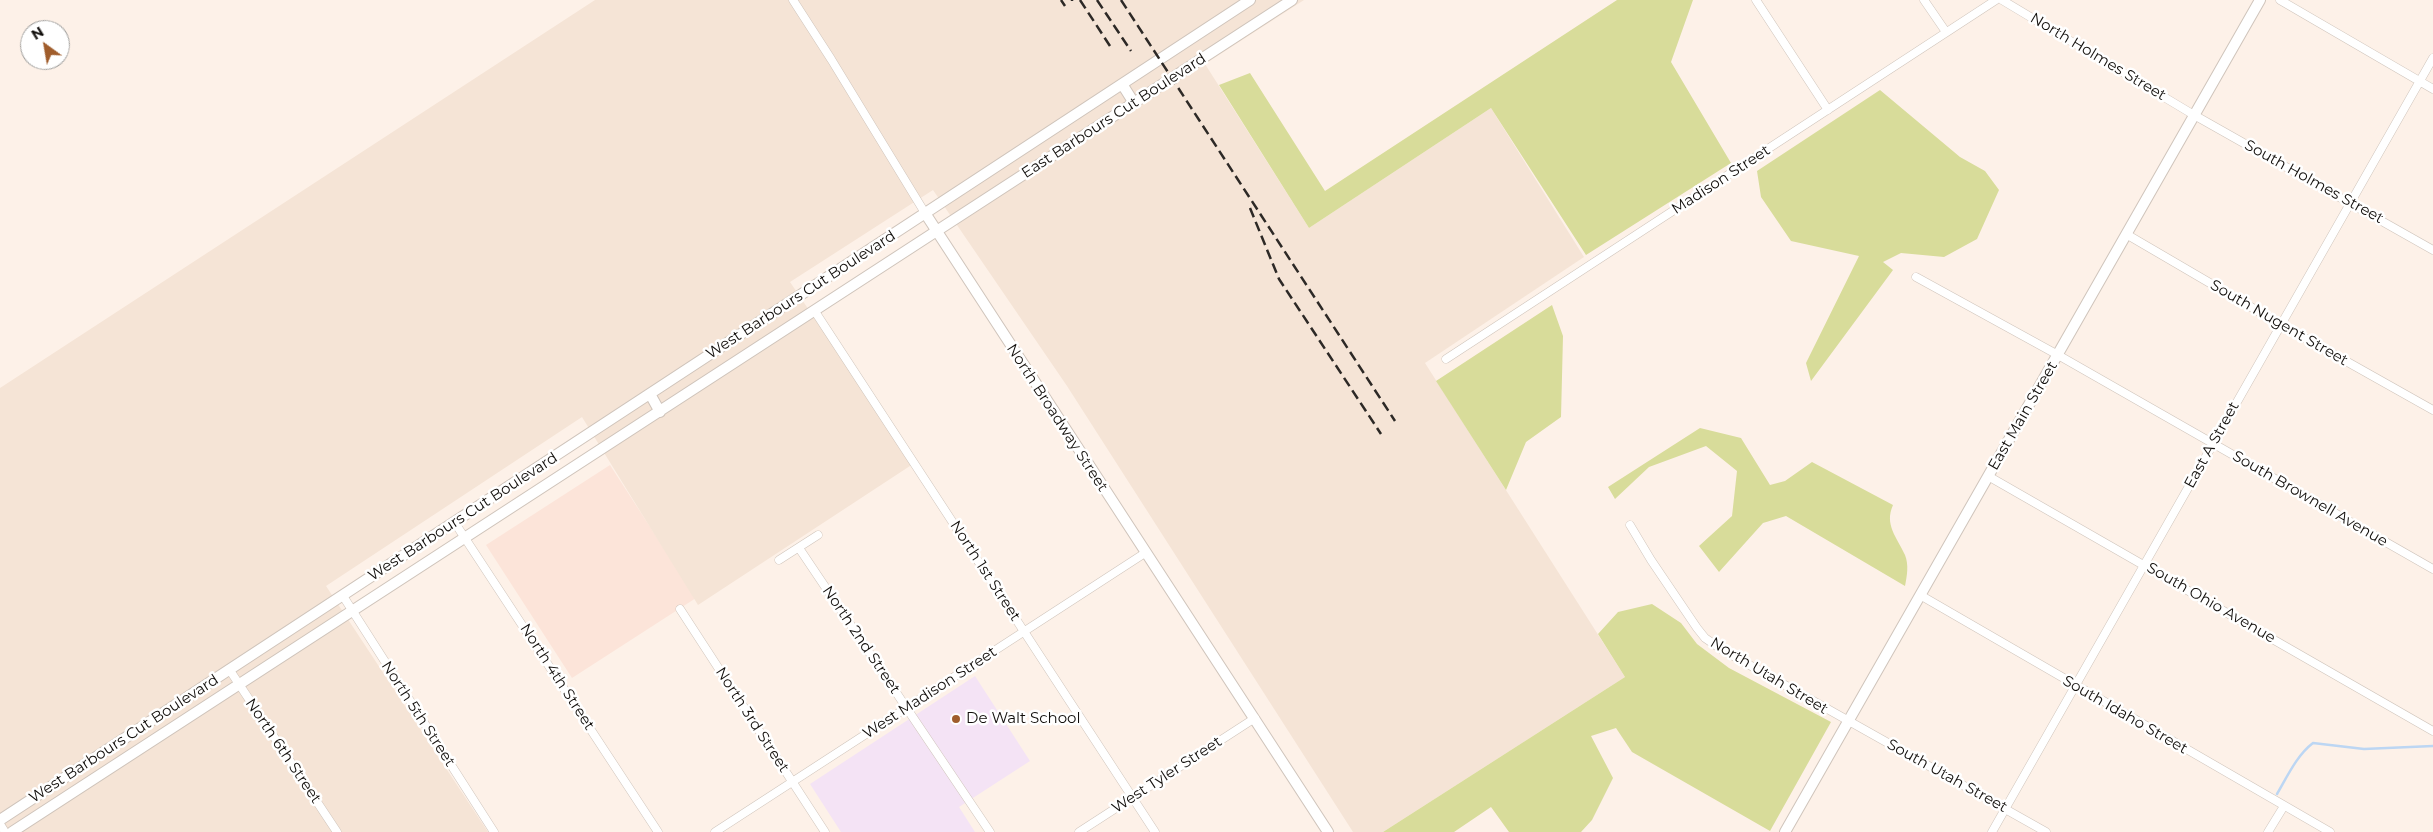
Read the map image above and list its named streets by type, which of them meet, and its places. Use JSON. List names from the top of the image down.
{
  "streets": {
    "street": [
      "North Holmes Street",
      "East Barbours Cut Boulevard",
      "Madison Street",
      "South Holmes Street",
      "West Barbours Cut Boulevard",
      "South Nugent Street",
      "East Main Street",
      "North Broadway Street",
      "East A Street",
      "South Brownell Avenue",
      "North 1st Street",
      "South Ohio Avenue",
      "North 2nd Street",
      "North Utah Street",
      "North 4th Street",
      "West Madison Street",
      "North 5th Street",
      "South Idaho Street",
      "North 3rd Street",
      "North 6th Street",
      "West Tyler Street",
      "South Utah Street"
    ]
  },
  "crossings": [
    ["North Holmes Street", "South Holmes Street"],
    ["North Holmes Street", "East Main Street"],
    ["East Barbours Cut Boulevard", "West Barbours Cut Boulevard"],
    ["East Barbours Cut Boulevard", "North Broadway Street"],
    ["South Holmes Street", "East Main Street"],
    ["South Holmes Street", "East A Street"],
    ["West Barbours Cut Boulevard", "North Broadway Street"],
    ["West Barbours Cut Boulevard", "North 1st Street"],
    ["West Barbours Cut Boulevard", "North 4th Street"],
    ["West Barbours Cut Boulevard", "North 5th Street"],
    ["West Barbours Cut Boulevard", "North 6th Street"],
    ["South Nugent Street", "East Main Street"],
    ["South Nugent Street", "East A Street"],
    ["East Main Street", "South Brownell Avenue"],
    ["East Main Street", "South Ohio Avenue"],
    ["East Main Street", "North Utah Street"],
    ["East Main Street", "South Idaho Street"],
    ["East Main Street", "South Utah Street"],
    ["North Broadway Street", "West Madison Street"],
    ["North Broadway Street", "West Tyler Street"],
    ["East A Street", "South Brownell Avenue"],
    ["East A Street", "South Ohio Avenue"],
    ["East A Street", "South Idaho Street"],
    ["East A Street", "South Utah Street"],
    ["North 1st Street", "West Madison Street"],
    ["North 1st Street", "West Tyler Street"],
    ["North 2nd Street", "West Madison Street"],
    ["North Utah Street", "South Utah Street"],
    ["West Madison Street", "North 3rd Street"]
  ],
  "places": ["De Walt School"],
  "north": "top left"
}
